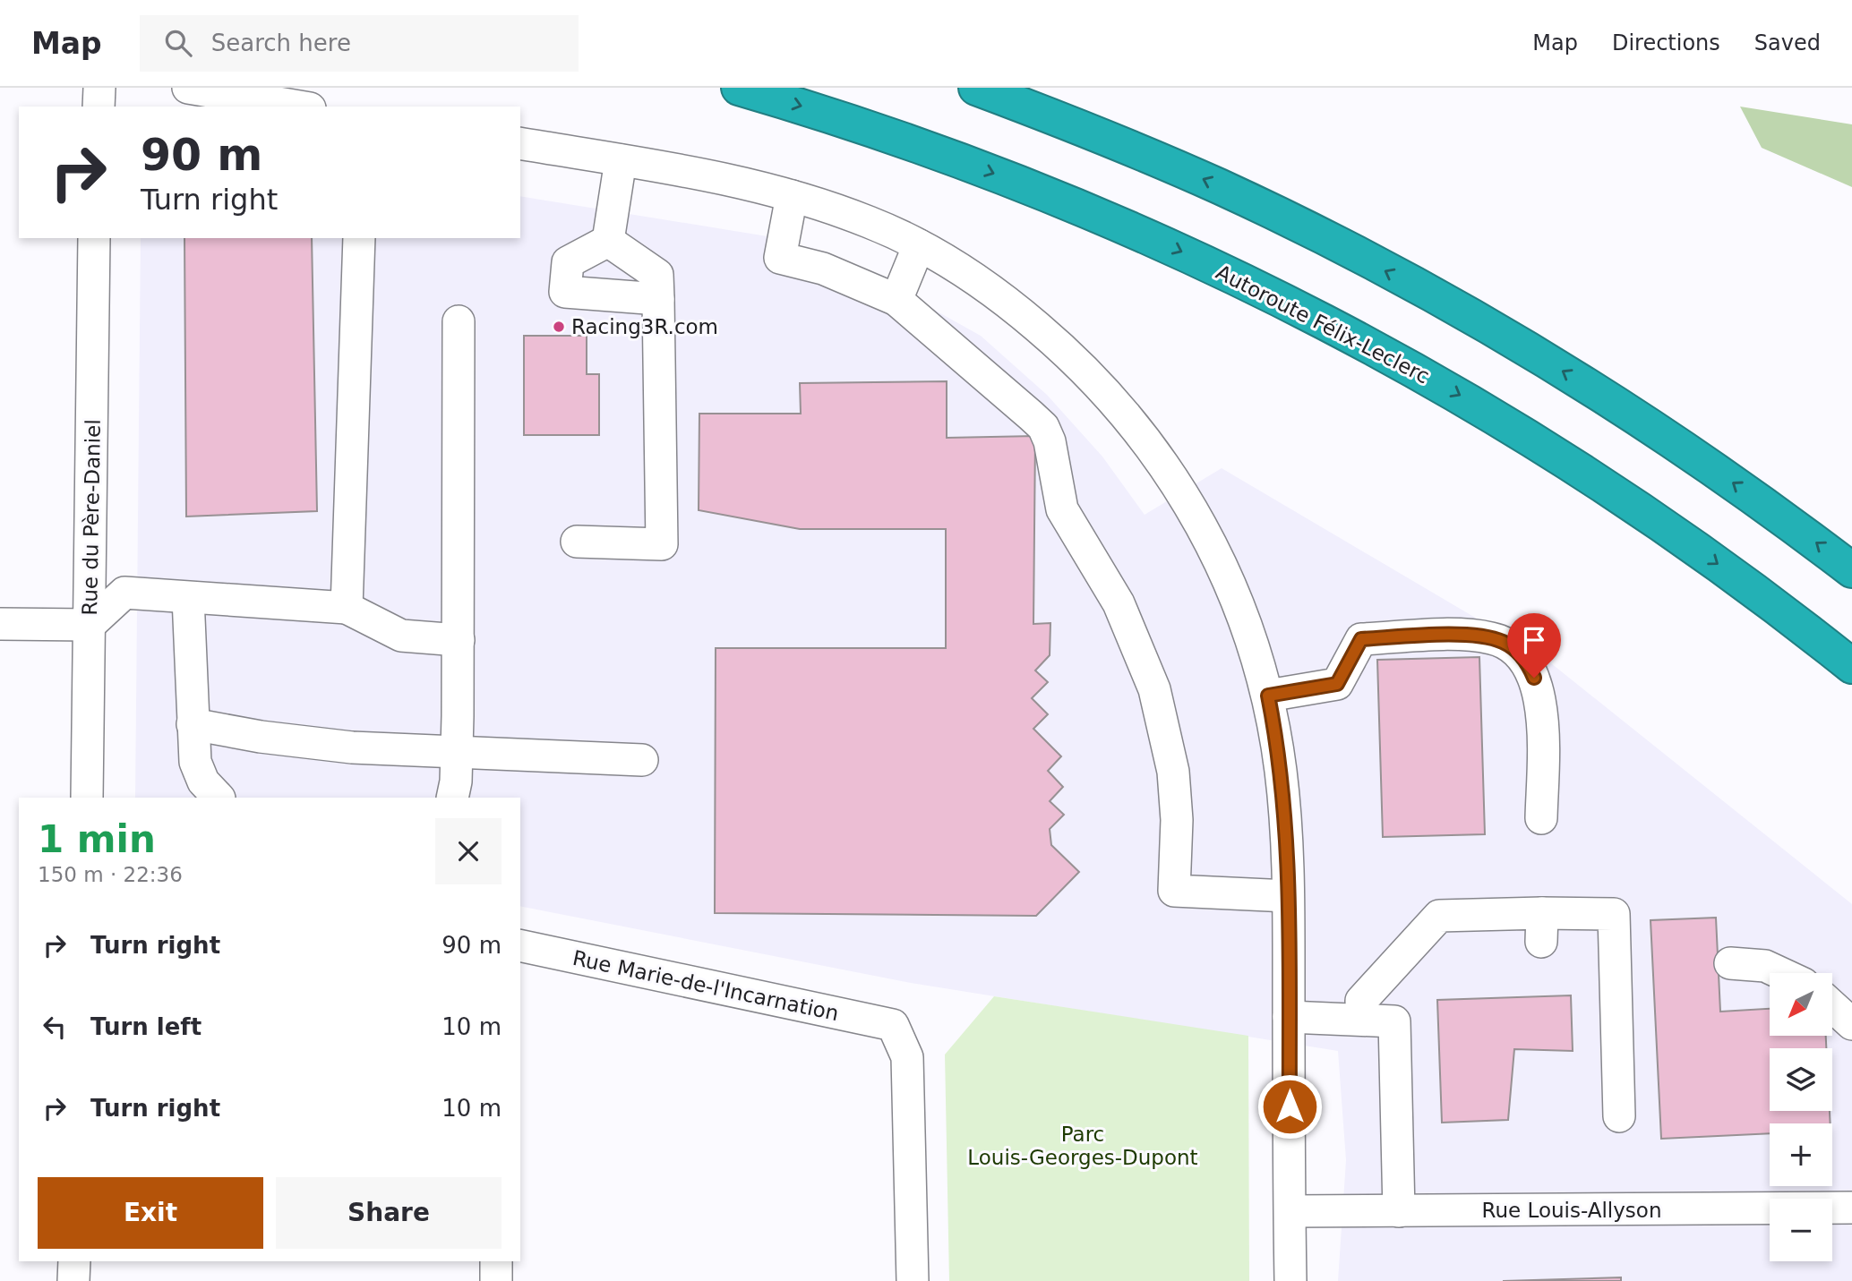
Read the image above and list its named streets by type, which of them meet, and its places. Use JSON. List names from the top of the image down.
{
  "streets": {
    "highway": ["Autoroute Félix-Leclerc"],
    "street": ["Rue du Père-Daniel", "Rue Marie-de-l'Incarnation", "Rue Louis-Allyson"]
  },
  "parks": ["Parc Louis-Georges-Dupont"],
  "places": ["Racing3R.com"],
  "north": "bottom left",
  "page": {
    "header": "Map",
    "search": "Search here",
    "nav": ["Map", "Directions", "Saved"],
    "turn": ["90 m", "Turn right"],
    "heading": ["1 min", "150 m · 22:36"],
    "list": [
      {
        "name": "Turn right",
        "value": "90 m"
      },
      {
        "name": "Turn left",
        "value": "10 m"
      },
      {
        "name": "Turn right",
        "value": "10 m"
      }
    ],
    "map_buttons": ["+", "−"],
    "buttons": ["Exit", "Share"]
  }
}
